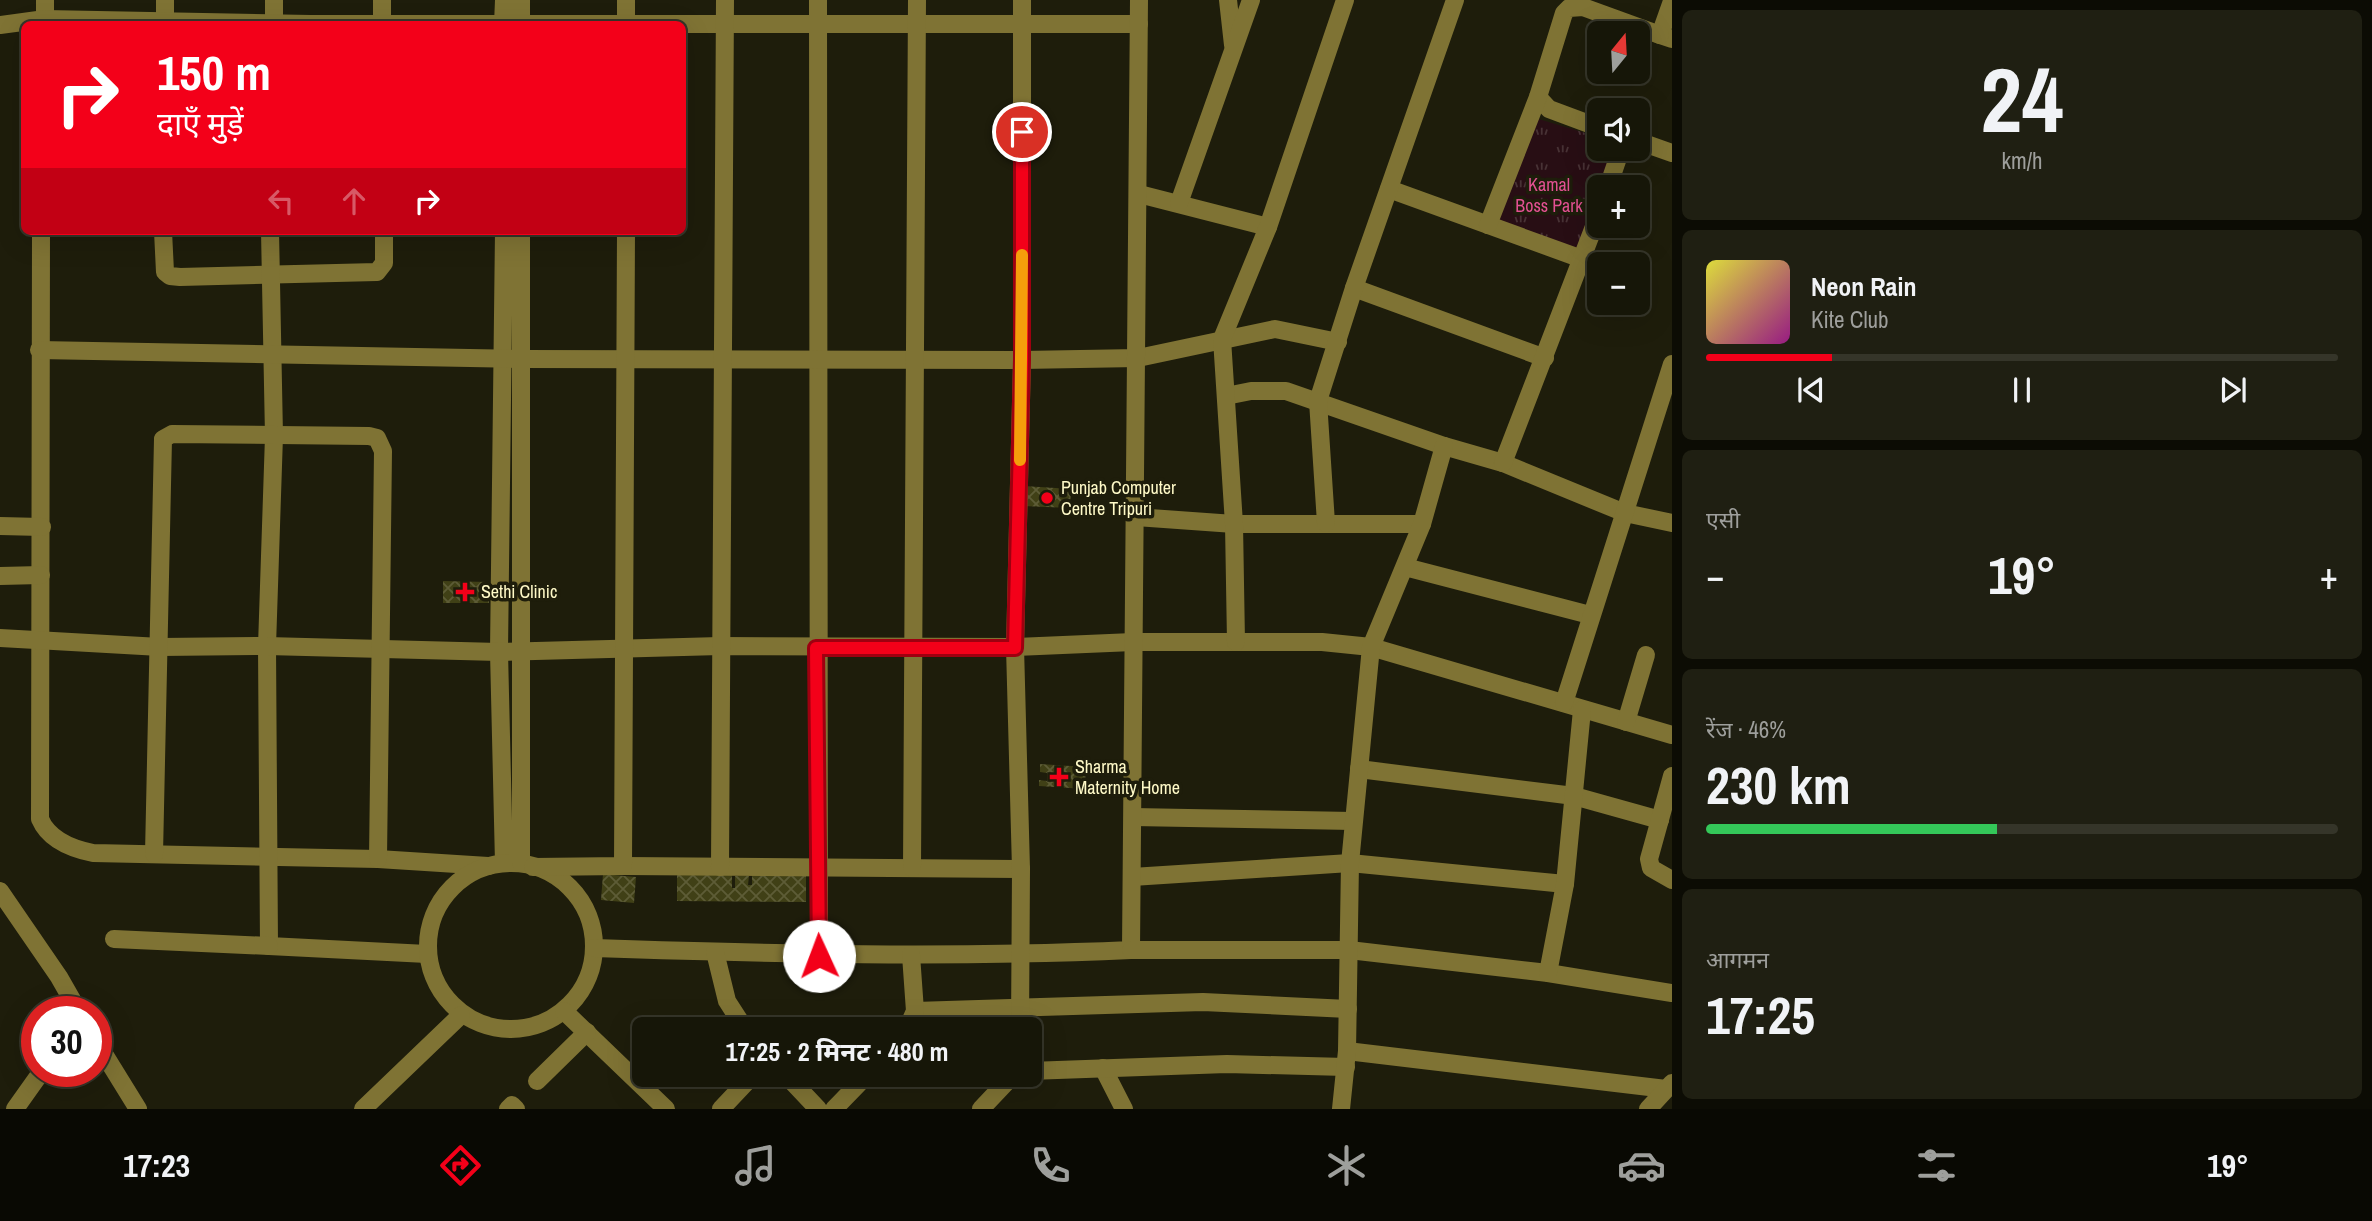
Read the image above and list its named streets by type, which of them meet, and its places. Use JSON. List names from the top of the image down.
{
  "parks": ["Kamal Boss Park"],
  "places": {
    "other": ["Punjab Computer Centre Tripuri"],
    "health": ["Sethi Clinic", "Sharma Maternity Home"]
  },
  "north": "top",
  "page": {
    "tile": [
      ["24", "km/h"],
      "एसी",
      ["रेंज · 46%", "230 km"],
      ["आगमन", "17:25"]
    ],
    "map_buttons": ["+", "−"],
    "turn": ["150 m", "दाएँ मुड़ें"],
    "song": ["Neon Rain", "Kite Club"],
    "heat": ["−", "19°", "+"],
    "limit": "30",
    "trip": "17:25 · 2 मिनट · 480 m",
    "tabs": ["17:23", "19°"]
  }
}
